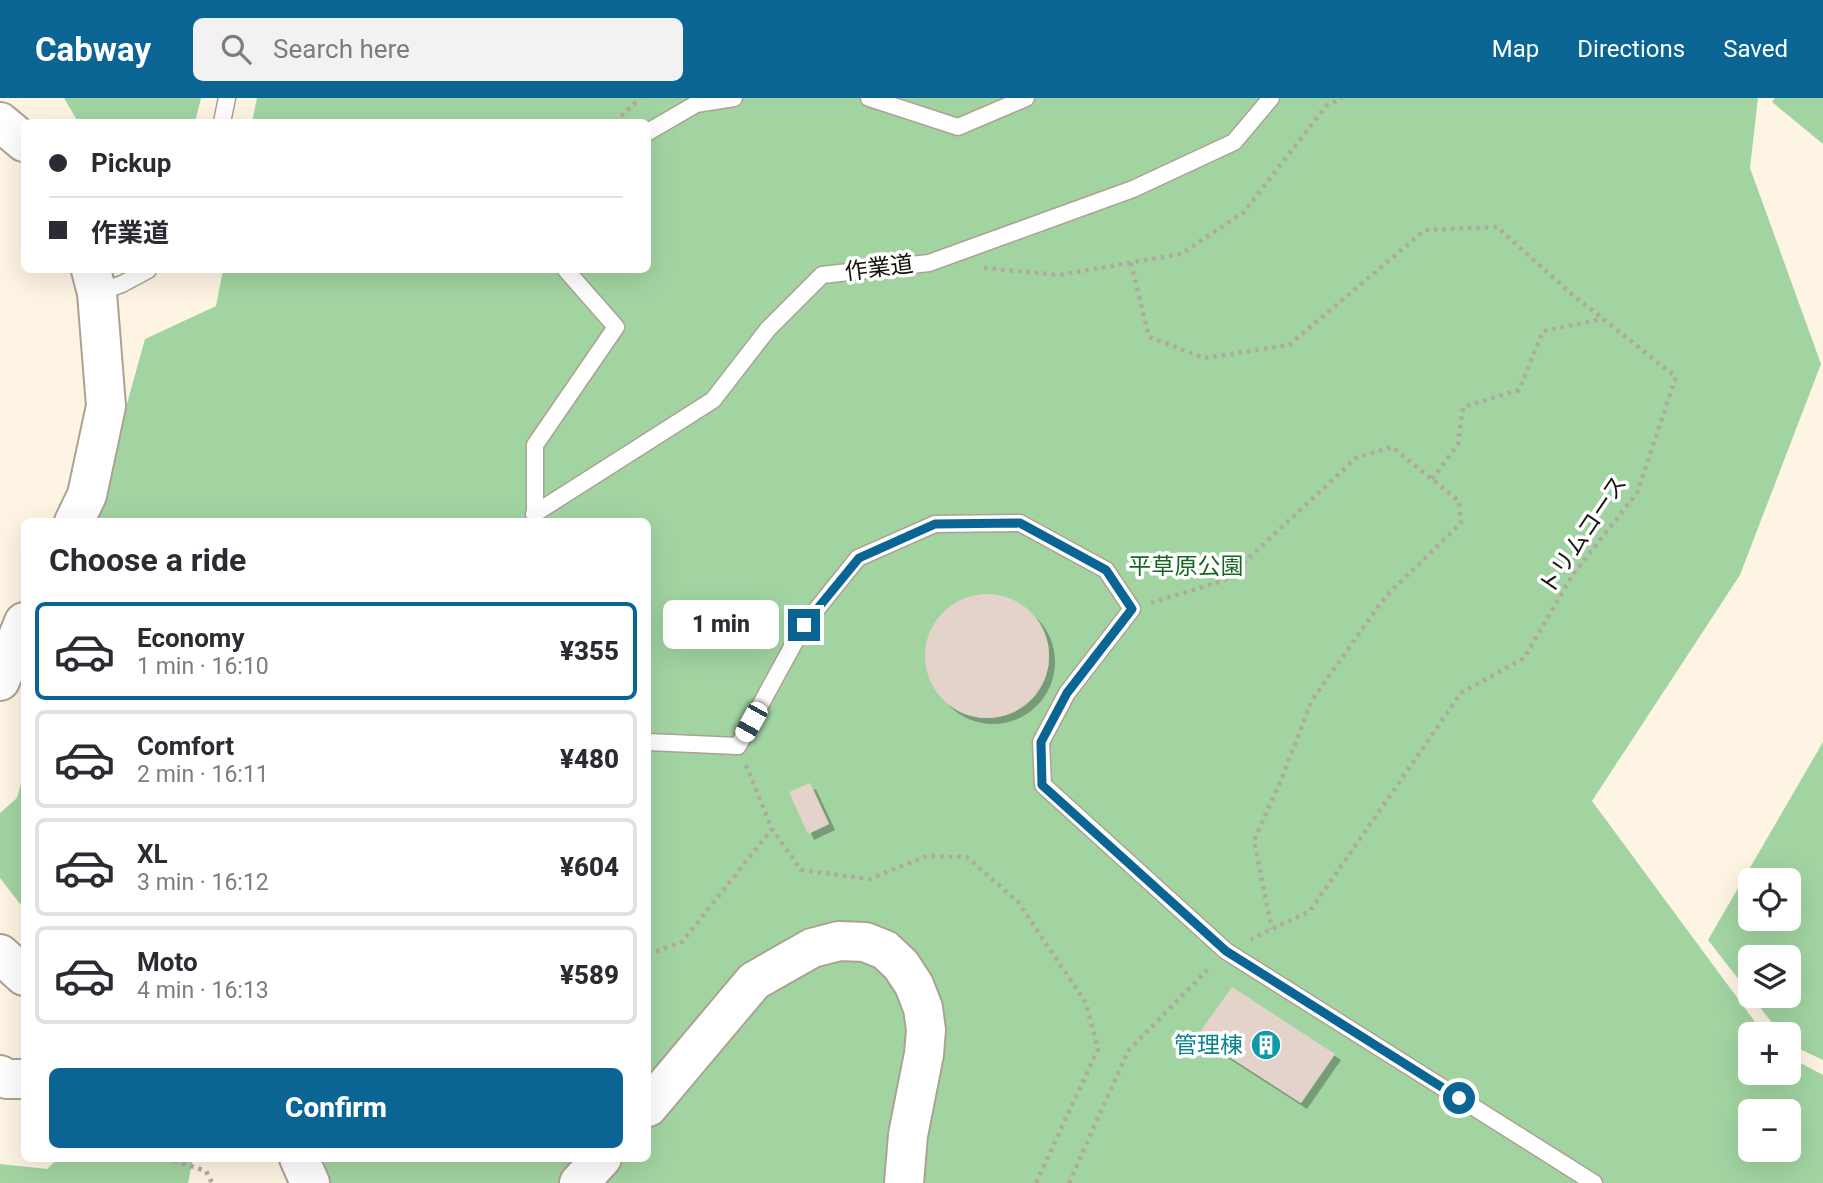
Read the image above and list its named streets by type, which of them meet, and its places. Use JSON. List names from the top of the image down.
{
  "streets": {
    "lane": ["作業道"],
    "path": ["トリムコース"]
  },
  "parks": ["平草原公園"],
  "places": {
    "building": ["管理棟"]
  },
  "page": {
    "header": "Cabway",
    "search": "Search here",
    "nav": ["Map", "Directions", "Saved"],
    "banner": ["Pickup", "作業道"],
    "heading": "Choose a ride",
    "bubble": "1 min",
    "list": [
      {
        "name": "Economy",
        "note": "1 min · 16:10",
        "value": "¥355"
      },
      {
        "name": "Comfort",
        "note": "2 min · 16:11",
        "value": "¥480"
      },
      {
        "name": "XL",
        "note": "3 min · 16:12",
        "value": "¥604"
      },
      {
        "name": "Moto",
        "note": "4 min · 16:13",
        "value": "¥589"
      }
    ],
    "map_buttons": ["+", "−"],
    "buttons": "Confirm"
  }
}
